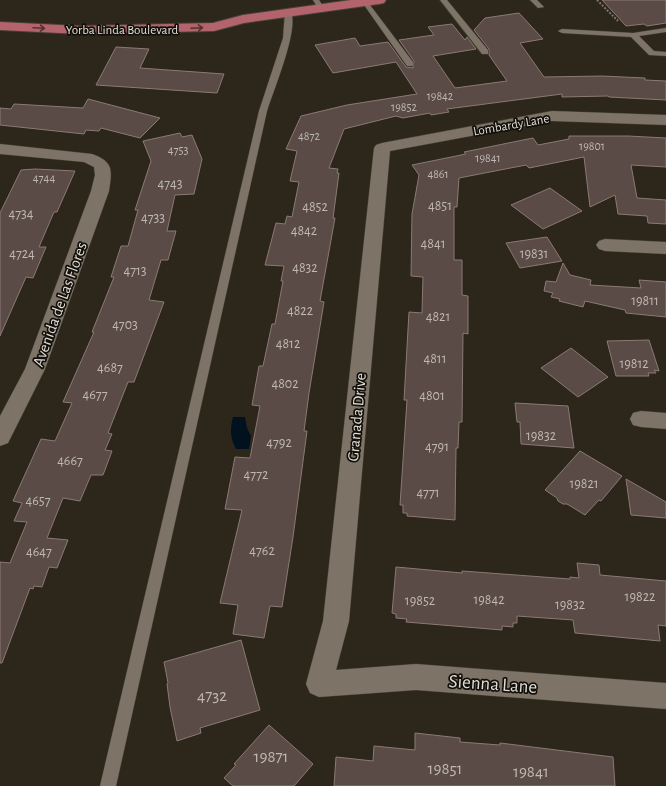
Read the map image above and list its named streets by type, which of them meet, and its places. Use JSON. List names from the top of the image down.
{
  "streets": {
    "main road": ["Yorba Linda Boulevard"],
    "street": [
      "Lombardy Lane",
      "Avenida de Las Flores",
      "Granada Drive",
      "Sienna Lane"
    ]
  },
  "crossings": [
    ["Lombardy Lane", "Granada Drive"],
    ["Granada Drive", "Sienna Lane"]
  ],
  "house_numbers": [
    "19842",
    "19852",
    "4872",
    "19801",
    "4753",
    "19841",
    "4861",
    "4744",
    "4743",
    "4851",
    "4852",
    "4734",
    "4733",
    "4842",
    "4841",
    "4724",
    "19831",
    "4832",
    "4713",
    "19811",
    "4822",
    "4821",
    "4703",
    "4812",
    "4811",
    "19812",
    "4687",
    "4802",
    "4677",
    "4801",
    "19832",
    "4792",
    "4791",
    "4667",
    "4772",
    "19821",
    "4771",
    "4657",
    "4762",
    "4647",
    "19822",
    "19842",
    "19852",
    "19832",
    "4732",
    "19871",
    "19851",
    "19841"
  ]
}
